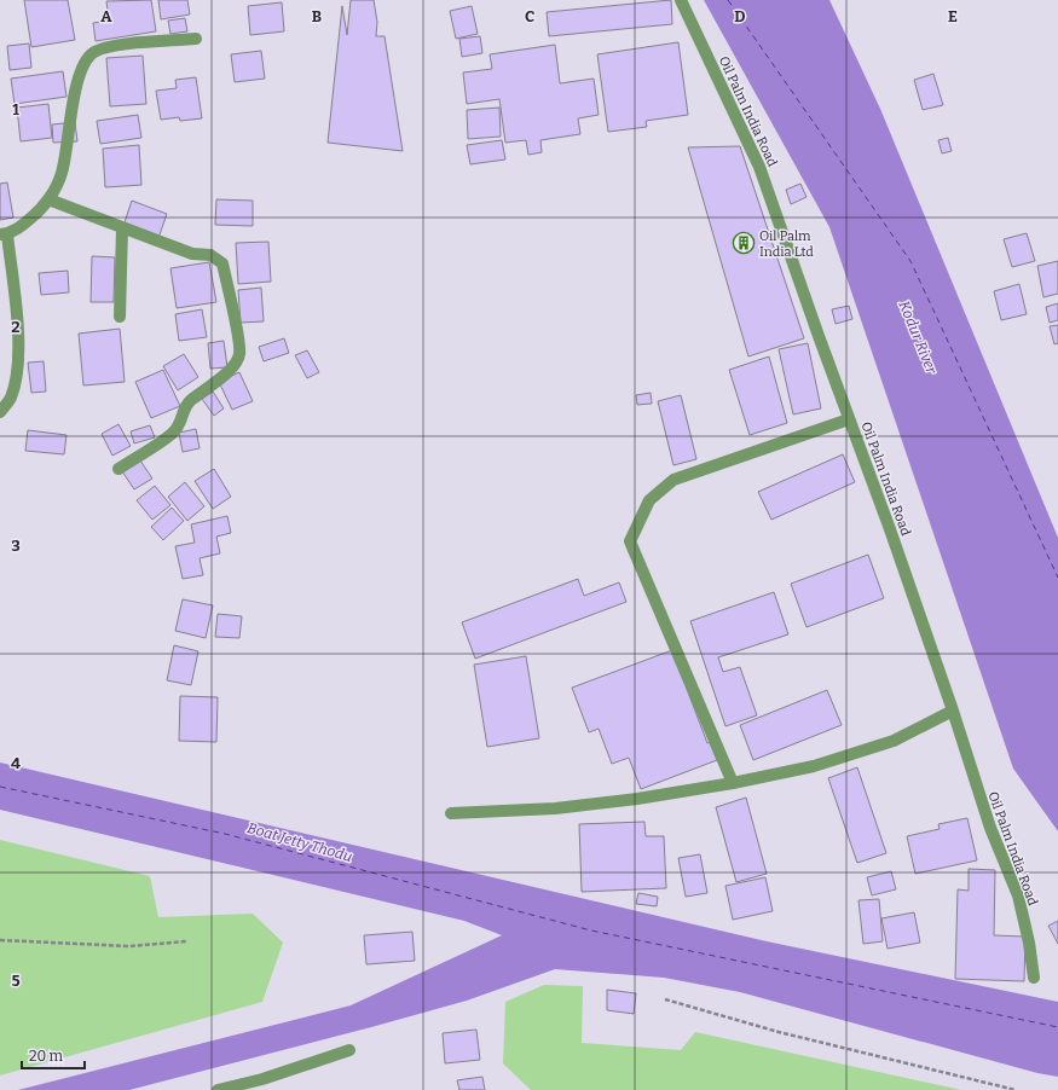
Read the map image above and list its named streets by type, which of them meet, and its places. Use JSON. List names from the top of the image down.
{
  "streets": {
    "street": ["Oil Palm India Road"]
  },
  "water": ["Kodur River", "Boat Jetty Thodu"],
  "places": {
    "building": ["Oil Palm India Ltd"]
  },
  "scale_bar": "20 m",
  "grid": {
    "columns": [
      "A",
      "B",
      "C",
      "D",
      "E"
    ],
    "rows": [
      "1",
      "2",
      "3",
      "4",
      "5"
    ]
  }
}
